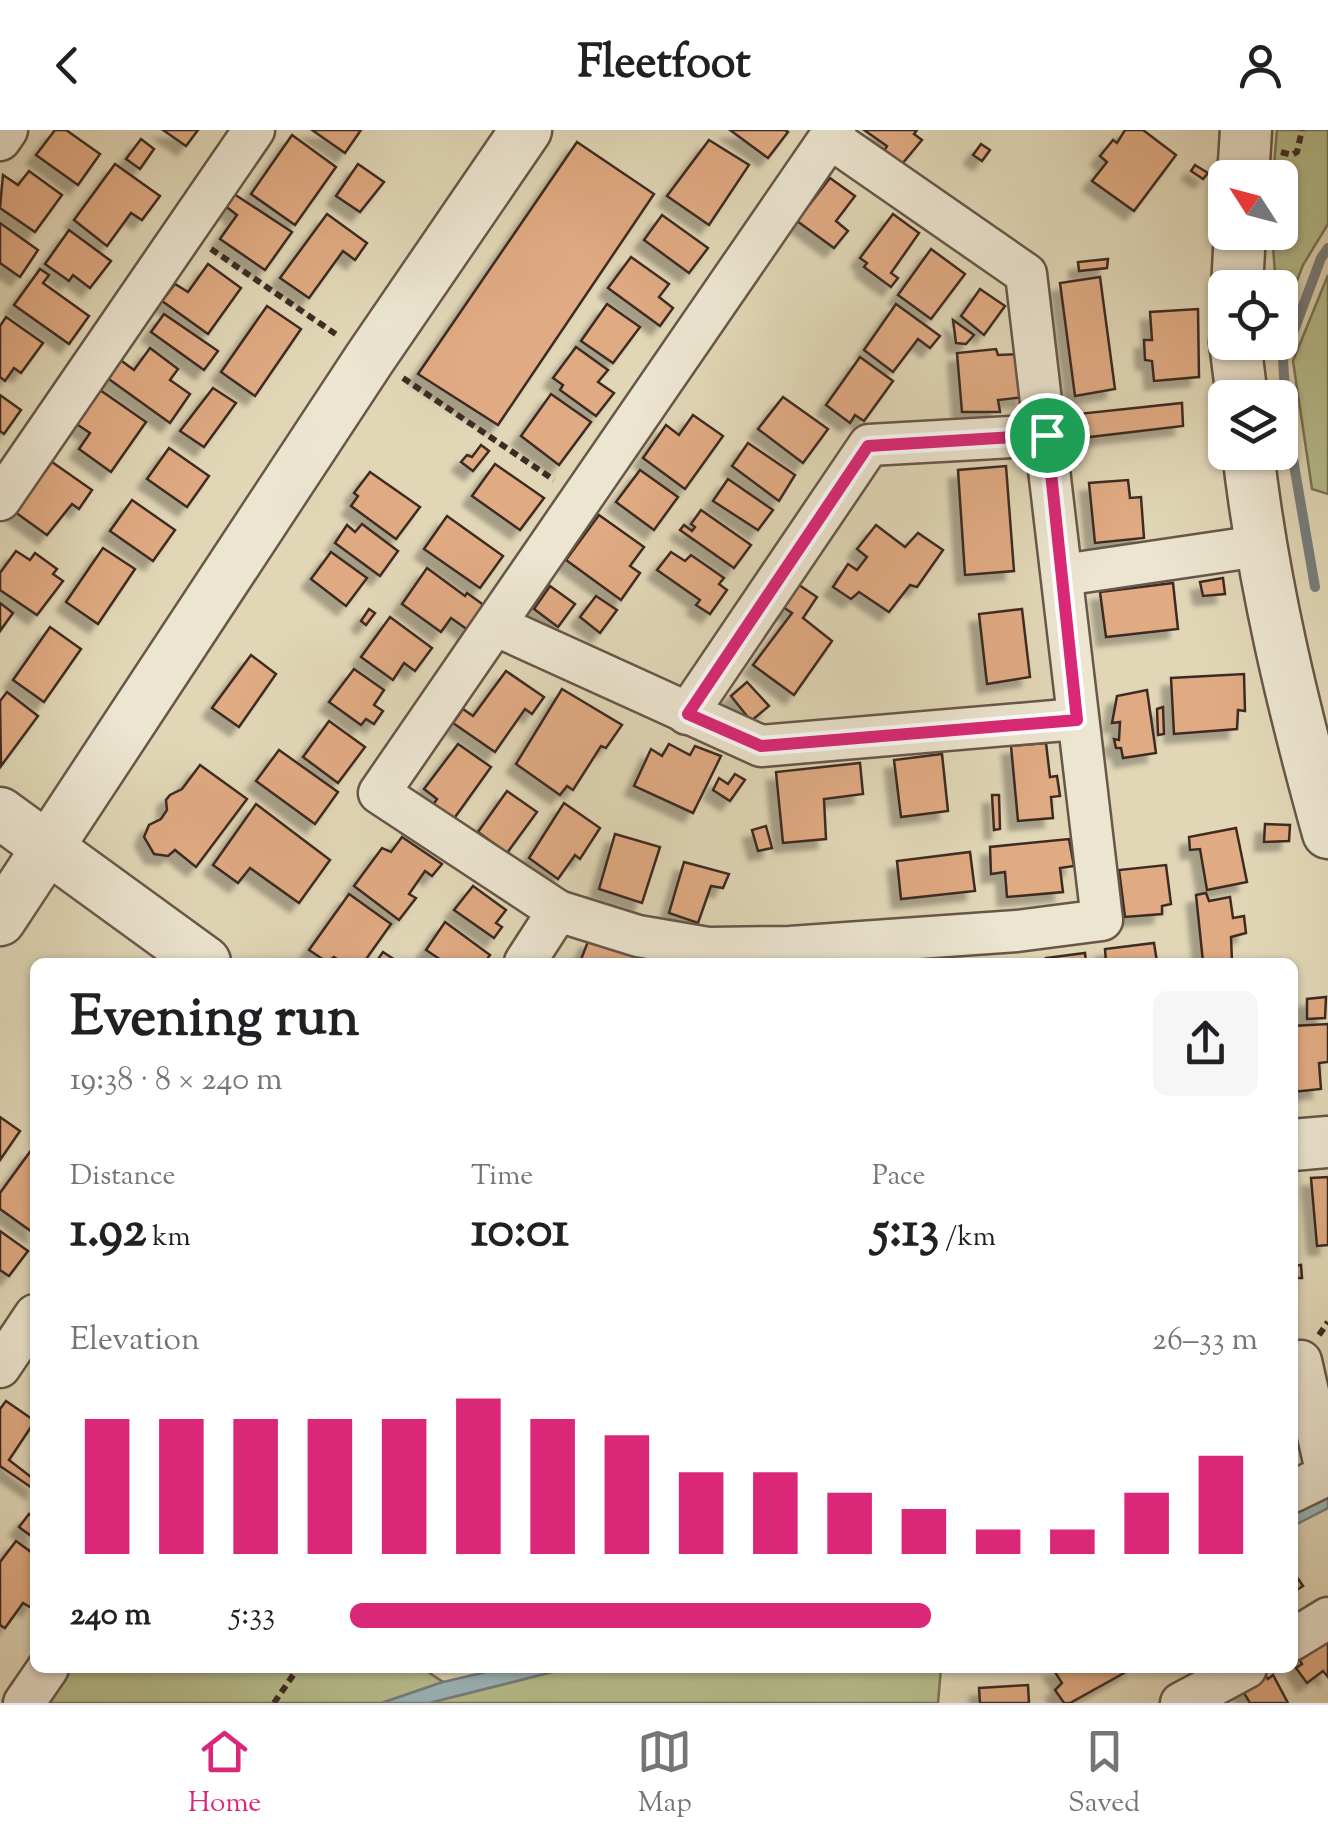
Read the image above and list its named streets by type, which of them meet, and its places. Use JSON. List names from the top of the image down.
{
  "north": "top left",
  "page": {
    "header": "Fleetfoot",
    "heading": ["Evening run", "19:38 · 8 × 240 m"],
    "stats": [
      ["Distance", "1.92 km"],
      ["Time", "10:01"],
      ["Pace", "5:13 /km"]
    ],
    "chart": ["Elevation", "26–33 m"],
    "list": [
      {
        "name": "240 m",
        "note": "5:33"
      }
    ],
    "tabs": ["Home", "Map", "Saved"]
  }
}
